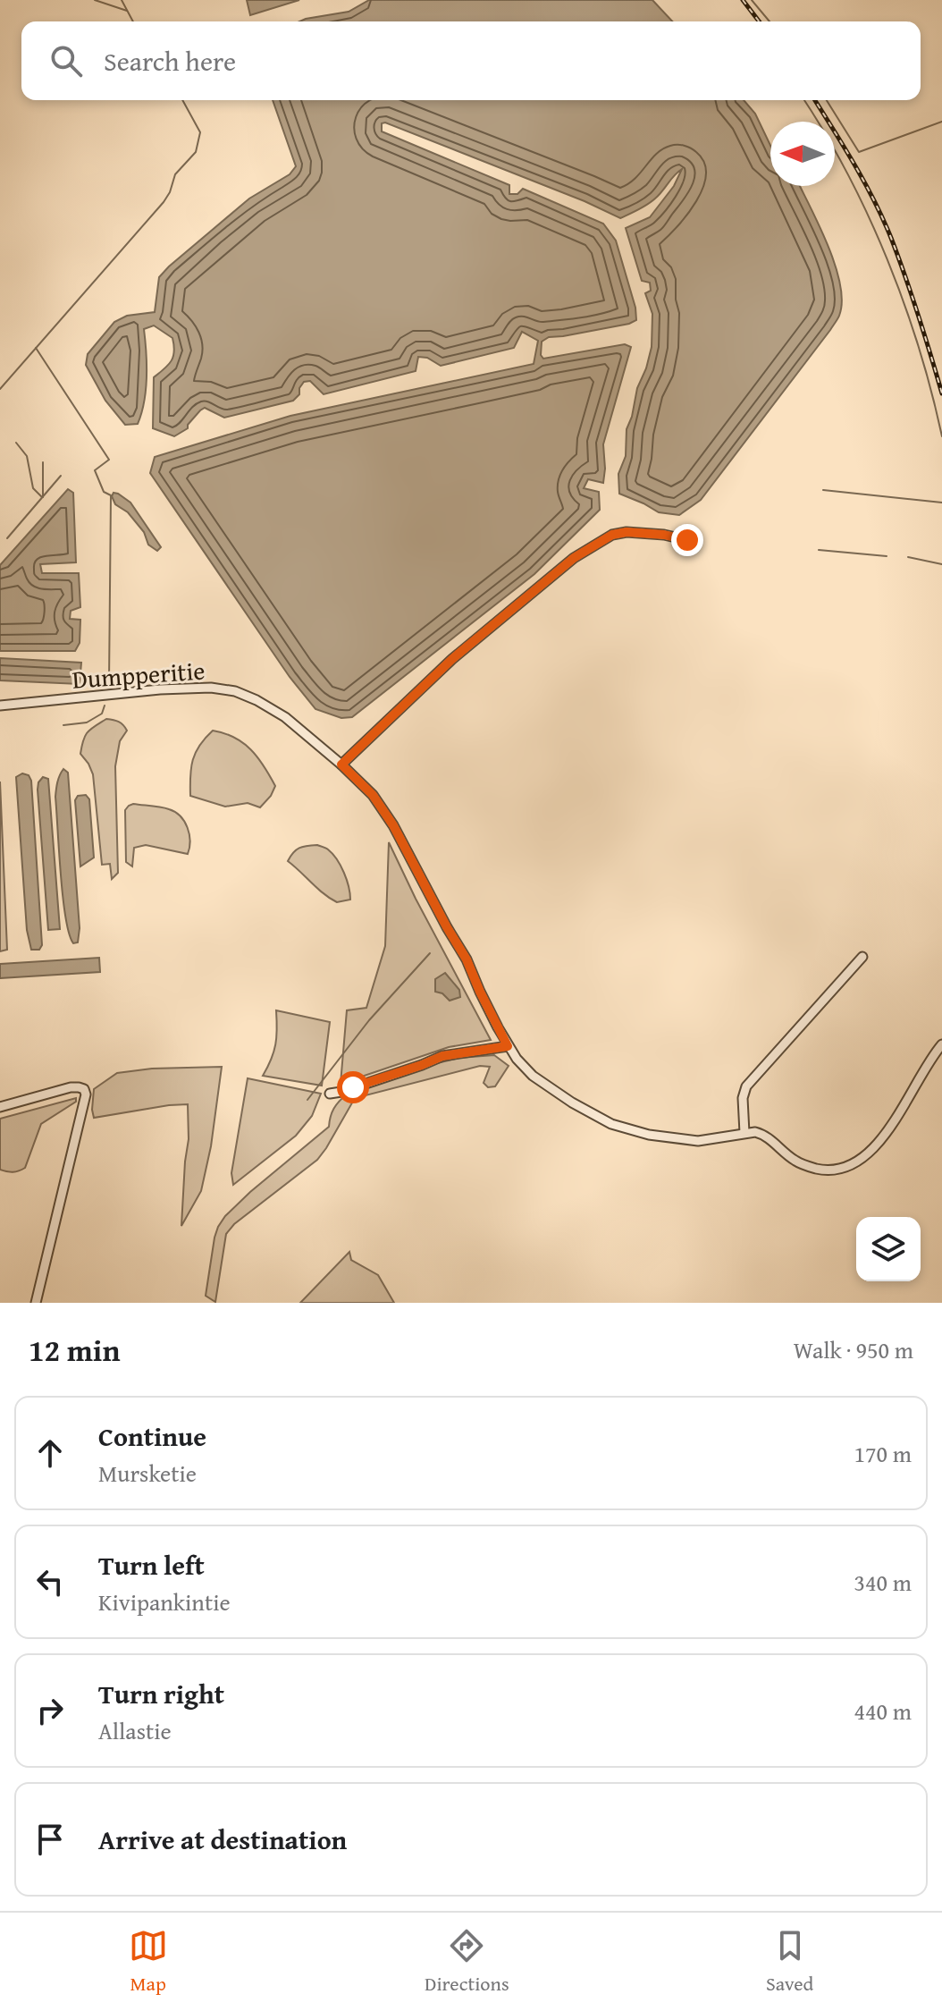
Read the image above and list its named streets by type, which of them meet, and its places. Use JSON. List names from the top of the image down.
{
  "streets": {
    "street": ["Dumpperitie"]
  },
  "north": "left",
  "page": {
    "search": "Search here",
    "heading": ["12 min", "Walk · 950 m"],
    "list": [
      ["Continue", "Mursketie", "170 m"],
      ["Turn left", "Kivipankintie", "340 m"],
      ["Turn right", "Allastie", "440 m"],
      "Arrive at destination"
    ],
    "nav": ["Map", "Directions", "Saved"]
  }
}
